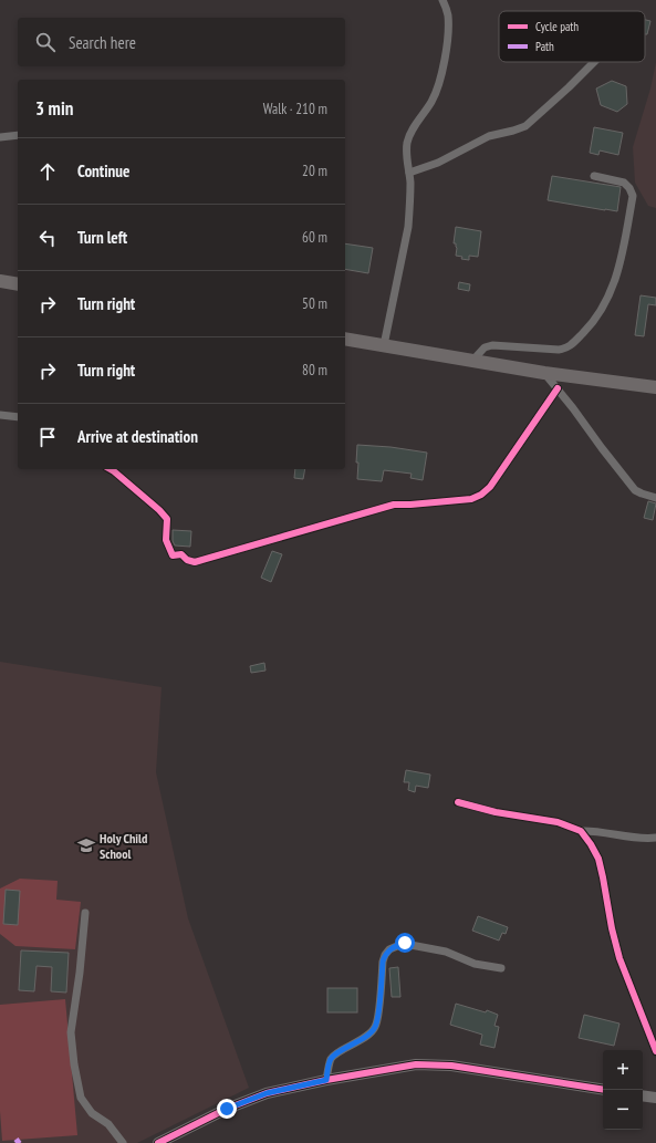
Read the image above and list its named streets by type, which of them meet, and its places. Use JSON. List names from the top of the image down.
{
  "places": {
    "school or university": ["Holy Child School"]
  },
  "legend": ["Cycle path", "Path"],
  "page": {
    "search": "Search here",
    "heading": ["3 min", "Walk · 210 m"],
    "list": [
      ["Continue", "20 m"],
      ["Turn left", "60 m"],
      ["Turn right", "50 m"],
      ["Turn right", "80 m"],
      "Arrive at destination"
    ],
    "map_buttons": ["+", "−"]
  }
}
